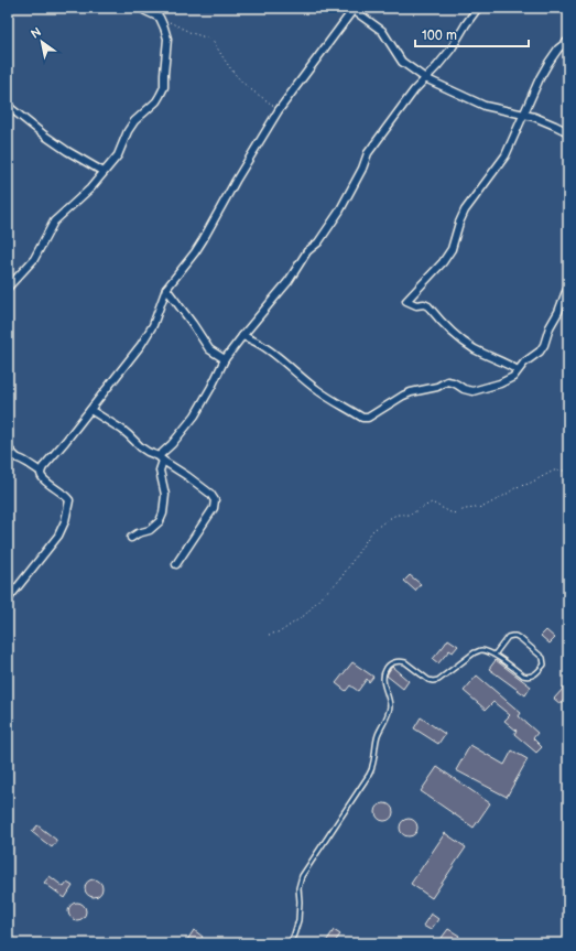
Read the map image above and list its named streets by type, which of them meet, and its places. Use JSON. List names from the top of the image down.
{
  "scale_bar": "100 m",
  "north": "top left"
}
